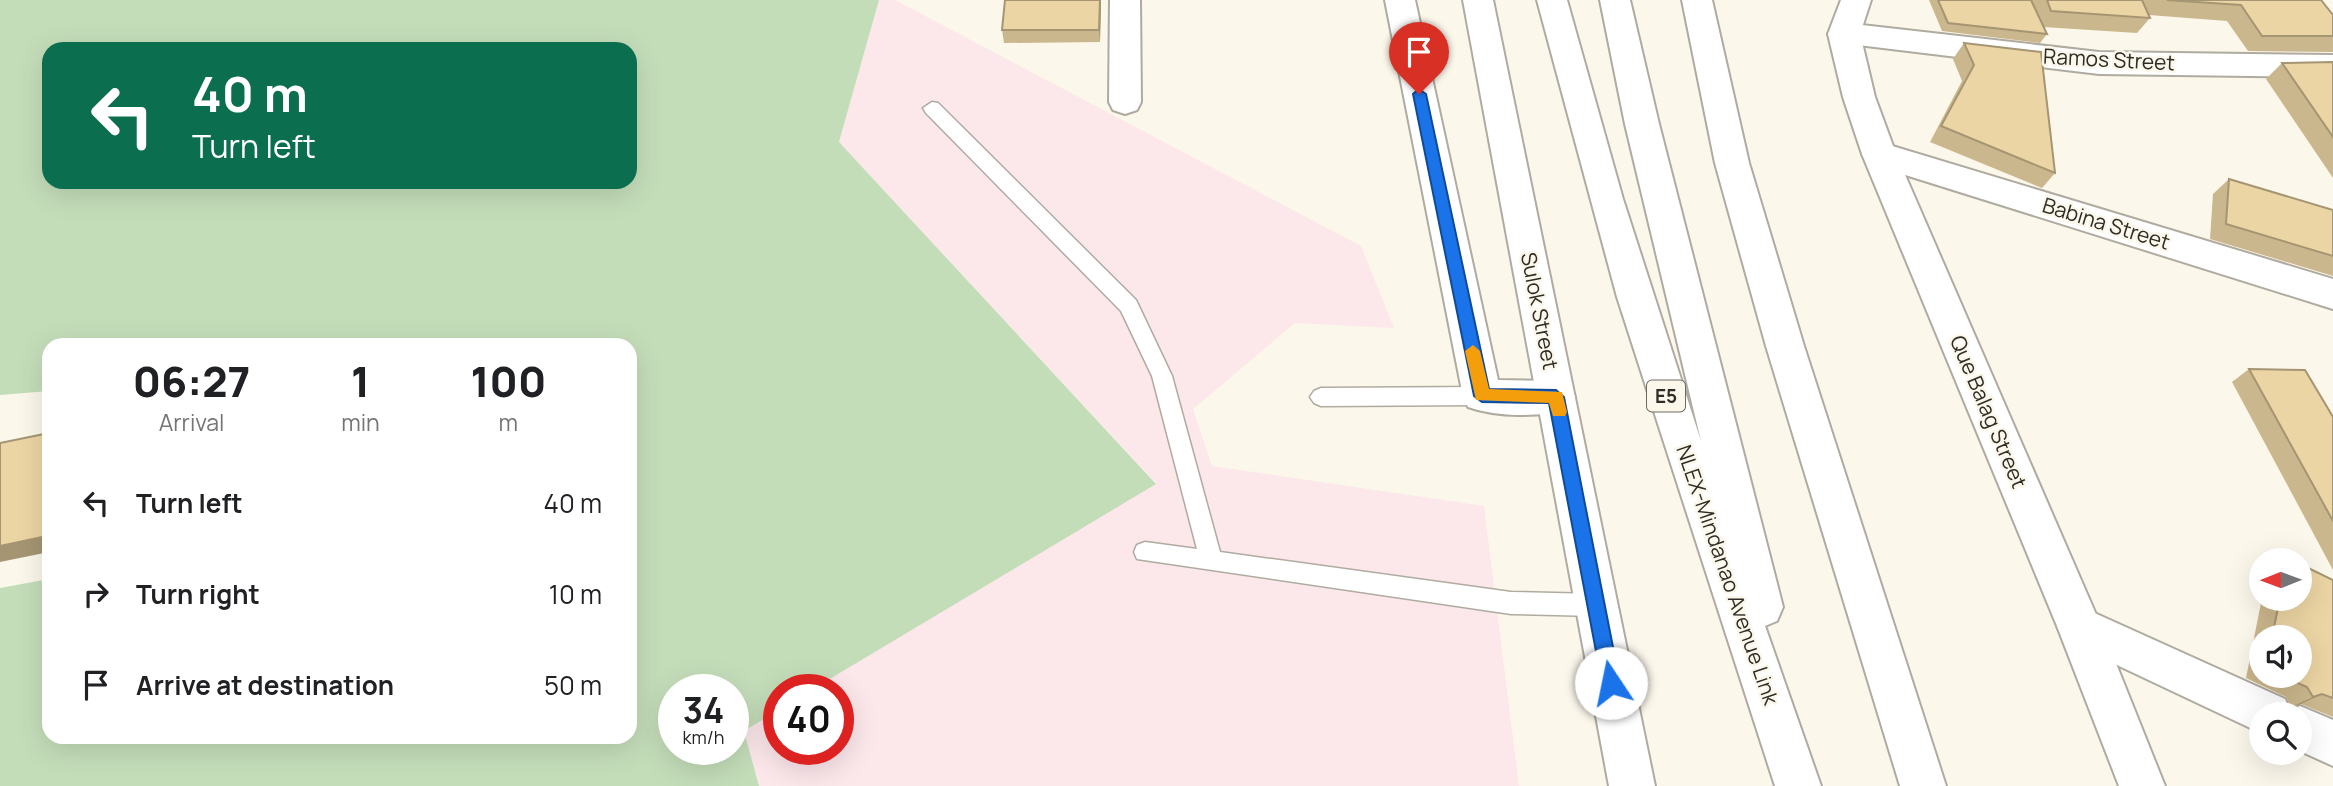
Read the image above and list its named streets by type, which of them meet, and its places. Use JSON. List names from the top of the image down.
{
  "streets": {
    "main road": [
      "Ramos Street",
      "Babina Street",
      "Sulok Street",
      "E5",
      "Que Balag Street",
      "NLEX-Mindanao Avenue Link"
    ]
  },
  "crossings": [
    ["Ramos Street", "Que Balag Street"],
    ["Babina Street", "Que Balag Street"]
  ],
  "north": "left",
  "page": {
    "turn": ["40 m", "Turn left"],
    "eta": [
      "06:27",
      "Arrival",
      "1",
      "min",
      "100",
      "m"
    ],
    "list": [
      {
        "name": "Turn left",
        "value": "40 m"
      },
      {
        "name": "Turn right",
        "value": "10 m"
      },
      {
        "name": "Arrive at destination",
        "value": "50 m"
      }
    ],
    "speed": "34 km/h",
    "limit": "40"
  }
}
